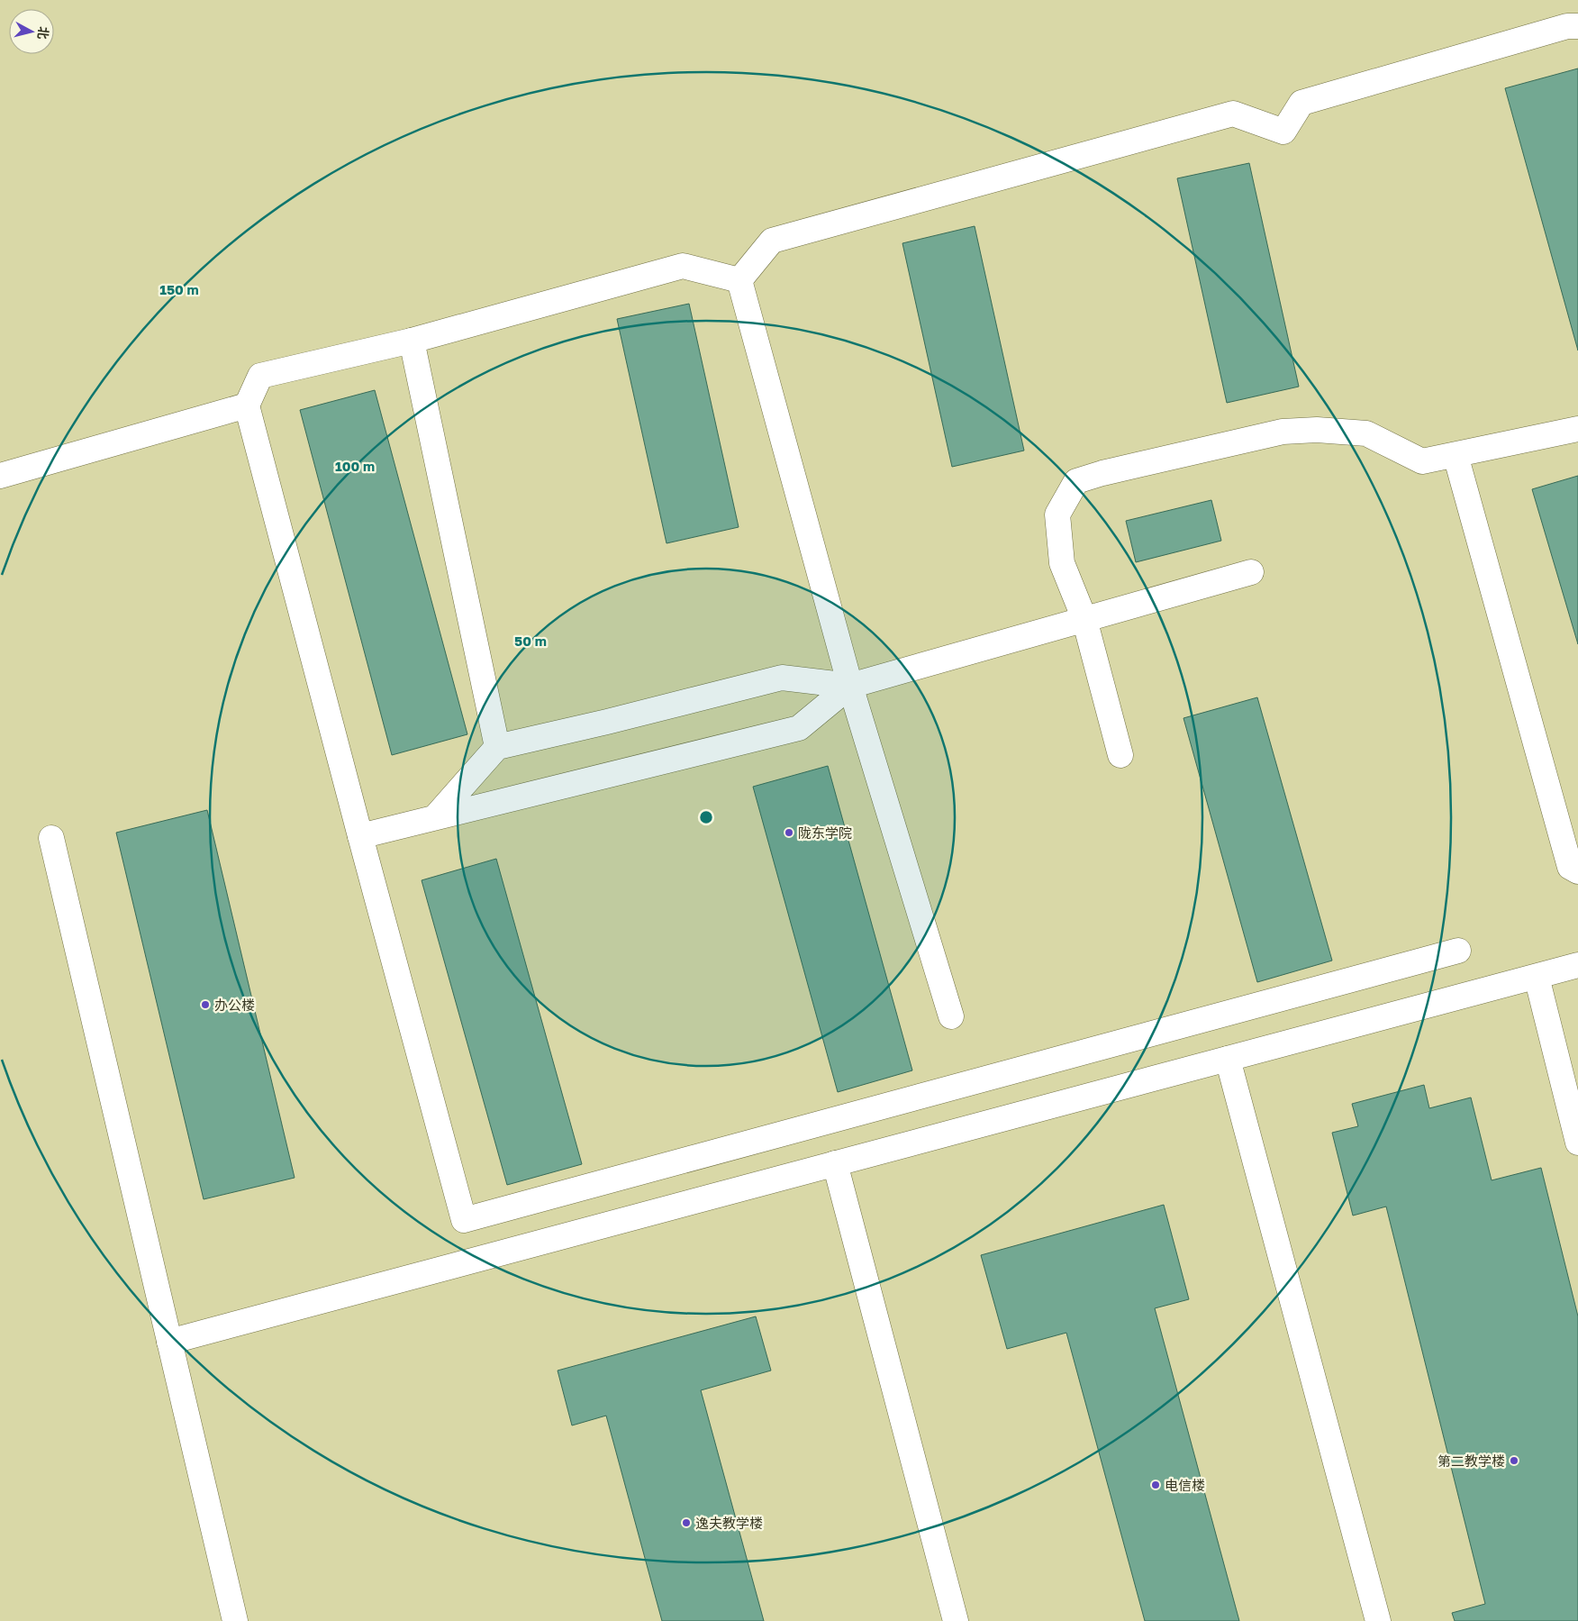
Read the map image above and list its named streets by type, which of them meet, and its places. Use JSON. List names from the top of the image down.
{
  "places": [
    "陇东学院",
    "办公楼",
    "第二教学楼",
    "电信楼",
    "逸夫教学楼"
  ],
  "north": "right",
  "rings": ["150 m", "100 m", "50 m"]
}
